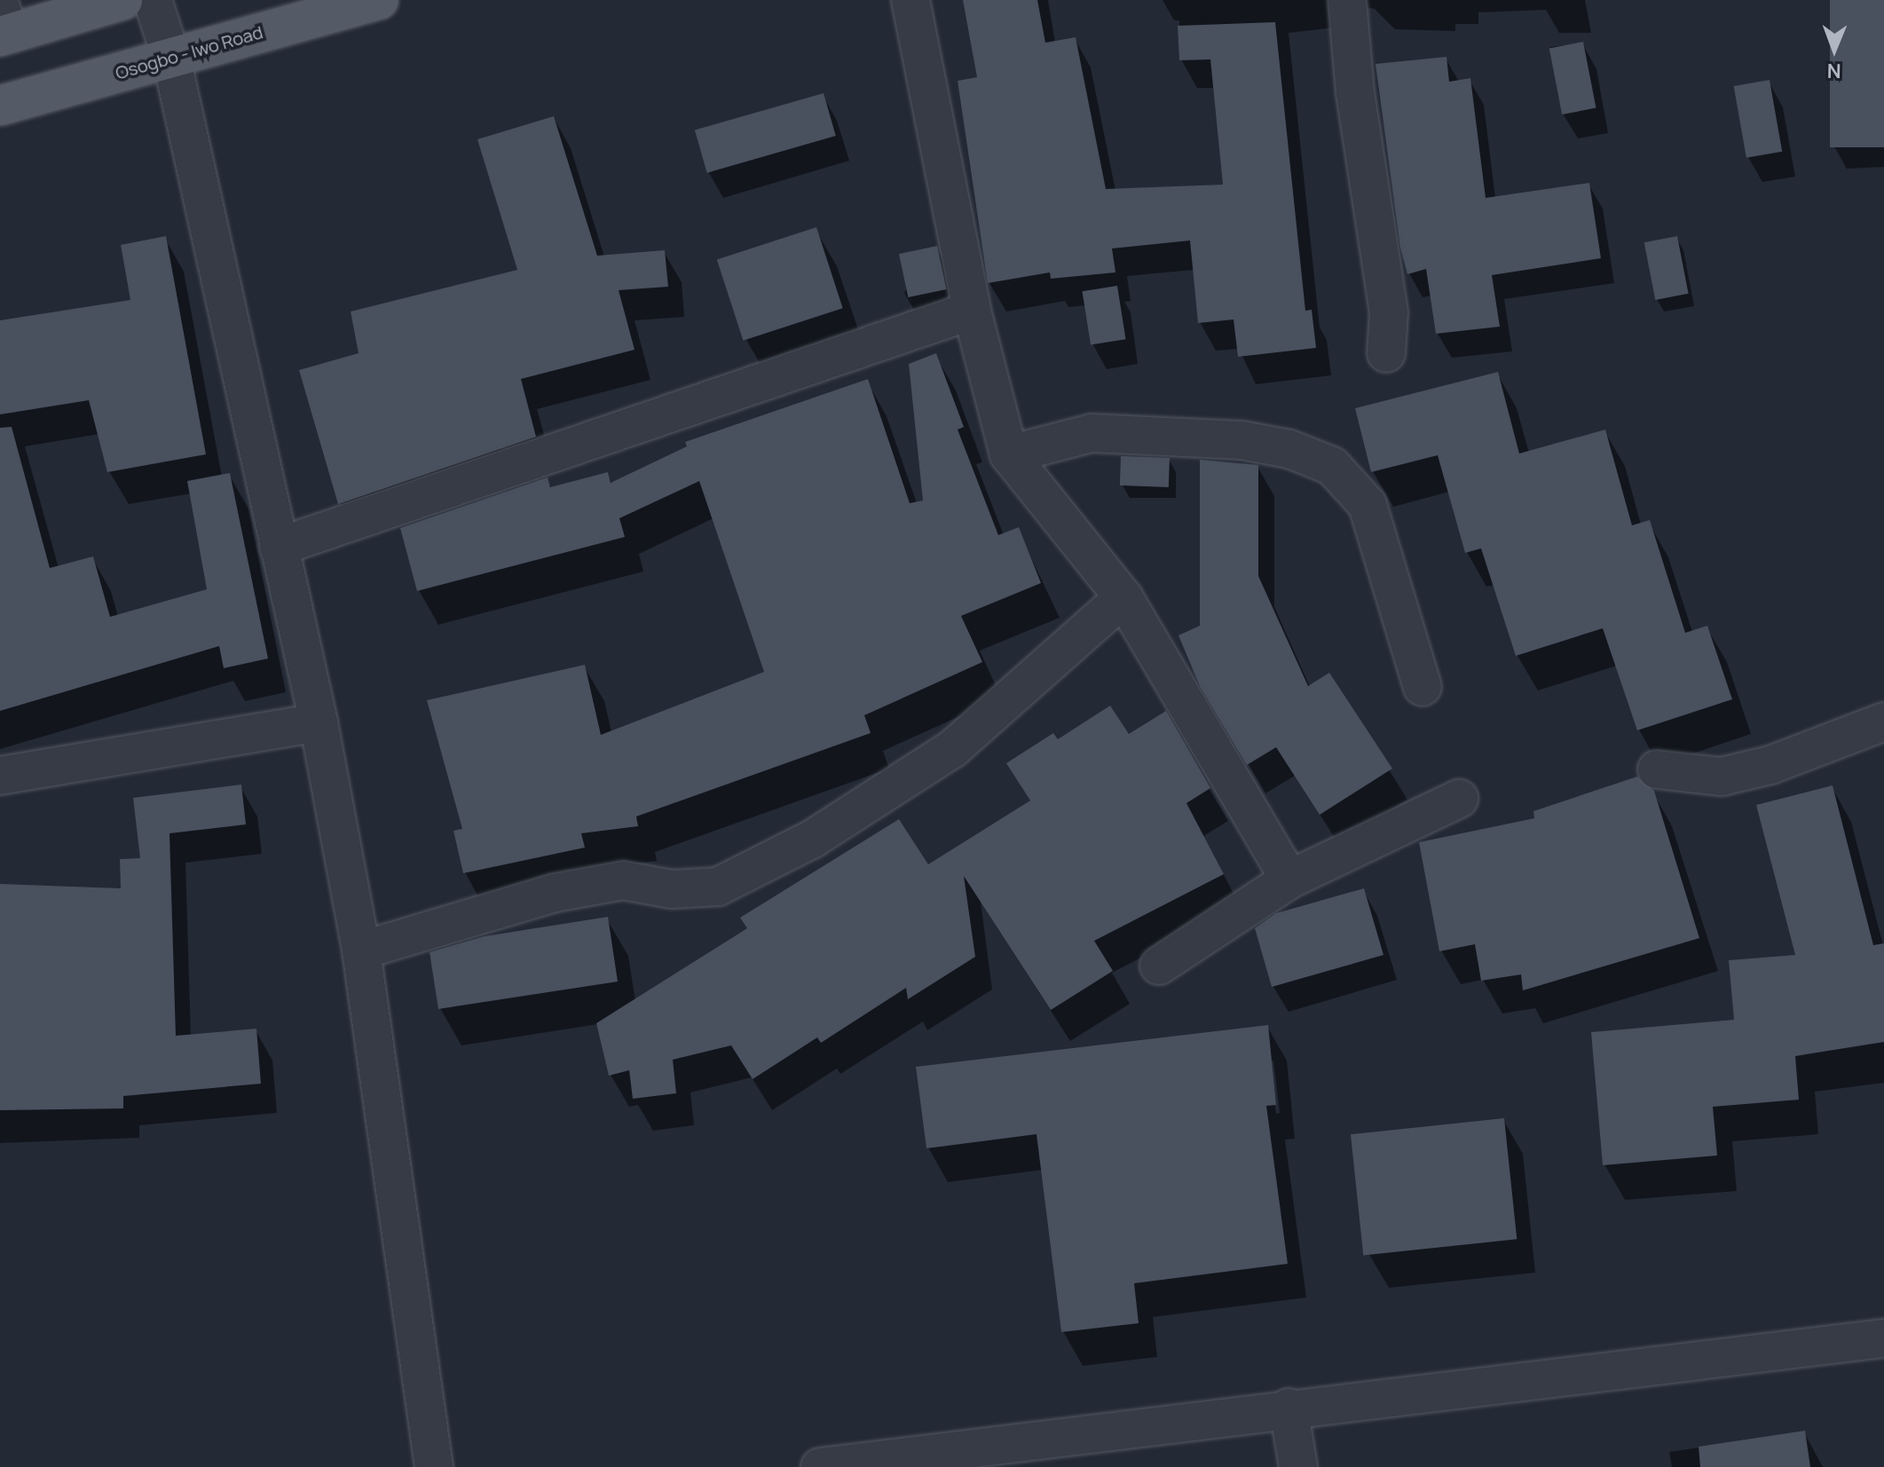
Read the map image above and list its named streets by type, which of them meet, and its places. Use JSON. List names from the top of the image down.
{
  "streets": {
    "main road": ["Osogbo - Iwo Road"]
  },
  "north": "bottom"
}
